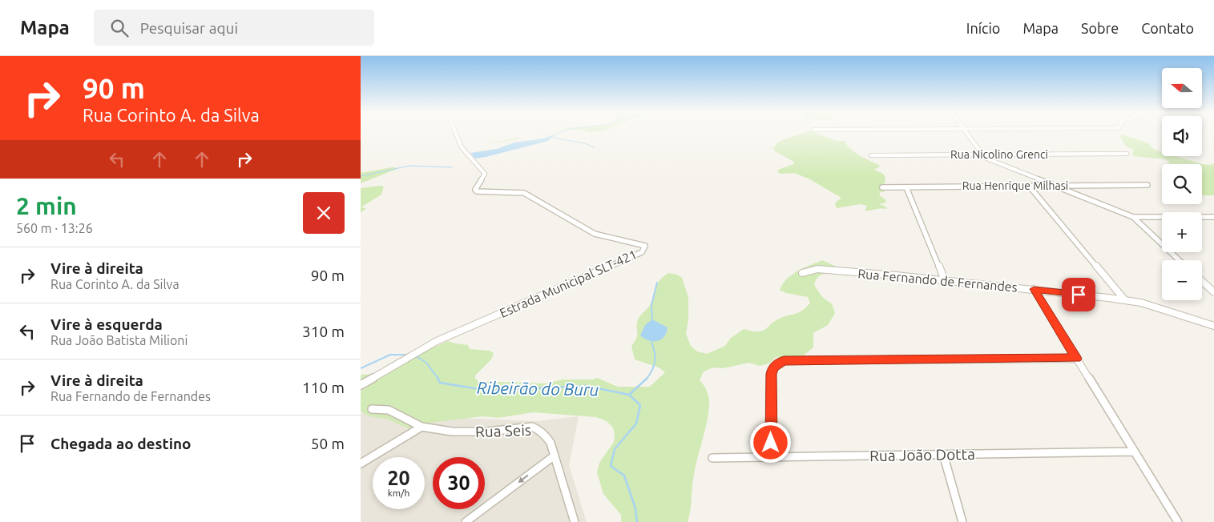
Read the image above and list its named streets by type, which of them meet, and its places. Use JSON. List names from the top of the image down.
{
  "streets": {
    "street": [
      "Rua Nicolino Grenci",
      "Rua Henrique Milhasi",
      "Rua Fernando de Fernandes",
      "Estrada Municipal SLT-421",
      "Rua Seis",
      "Rua João Dotta"
    ]
  },
  "water": ["Ribeirão do Buru"],
  "north": "left",
  "page": {
    "header": "Mapa",
    "search": "Pesquisar aqui",
    "nav": [
      "Início",
      "Mapa",
      "Sobre",
      "Contato"
    ],
    "turn": ["90 m", "Rua Corinto A. da Silva"],
    "map_buttons": ["+", "−"],
    "heading": ["2 min", "560 m · 13:26"],
    "list": [
      {
        "name": "Vire à direita",
        "note": "Rua Corinto A. da Silva",
        "value": "90 m"
      },
      {
        "name": "Vire à esquerda",
        "note": "Rua João Batista Milioni",
        "value": "310 m"
      },
      {
        "name": "Vire à direita",
        "note": "Rua Fernando de Fernandes",
        "value": "110 m"
      },
      {
        "name": "Chegada ao destino",
        "value": "50 m"
      }
    ],
    "speed": "20 km/h",
    "limit": "30"
  }
}
